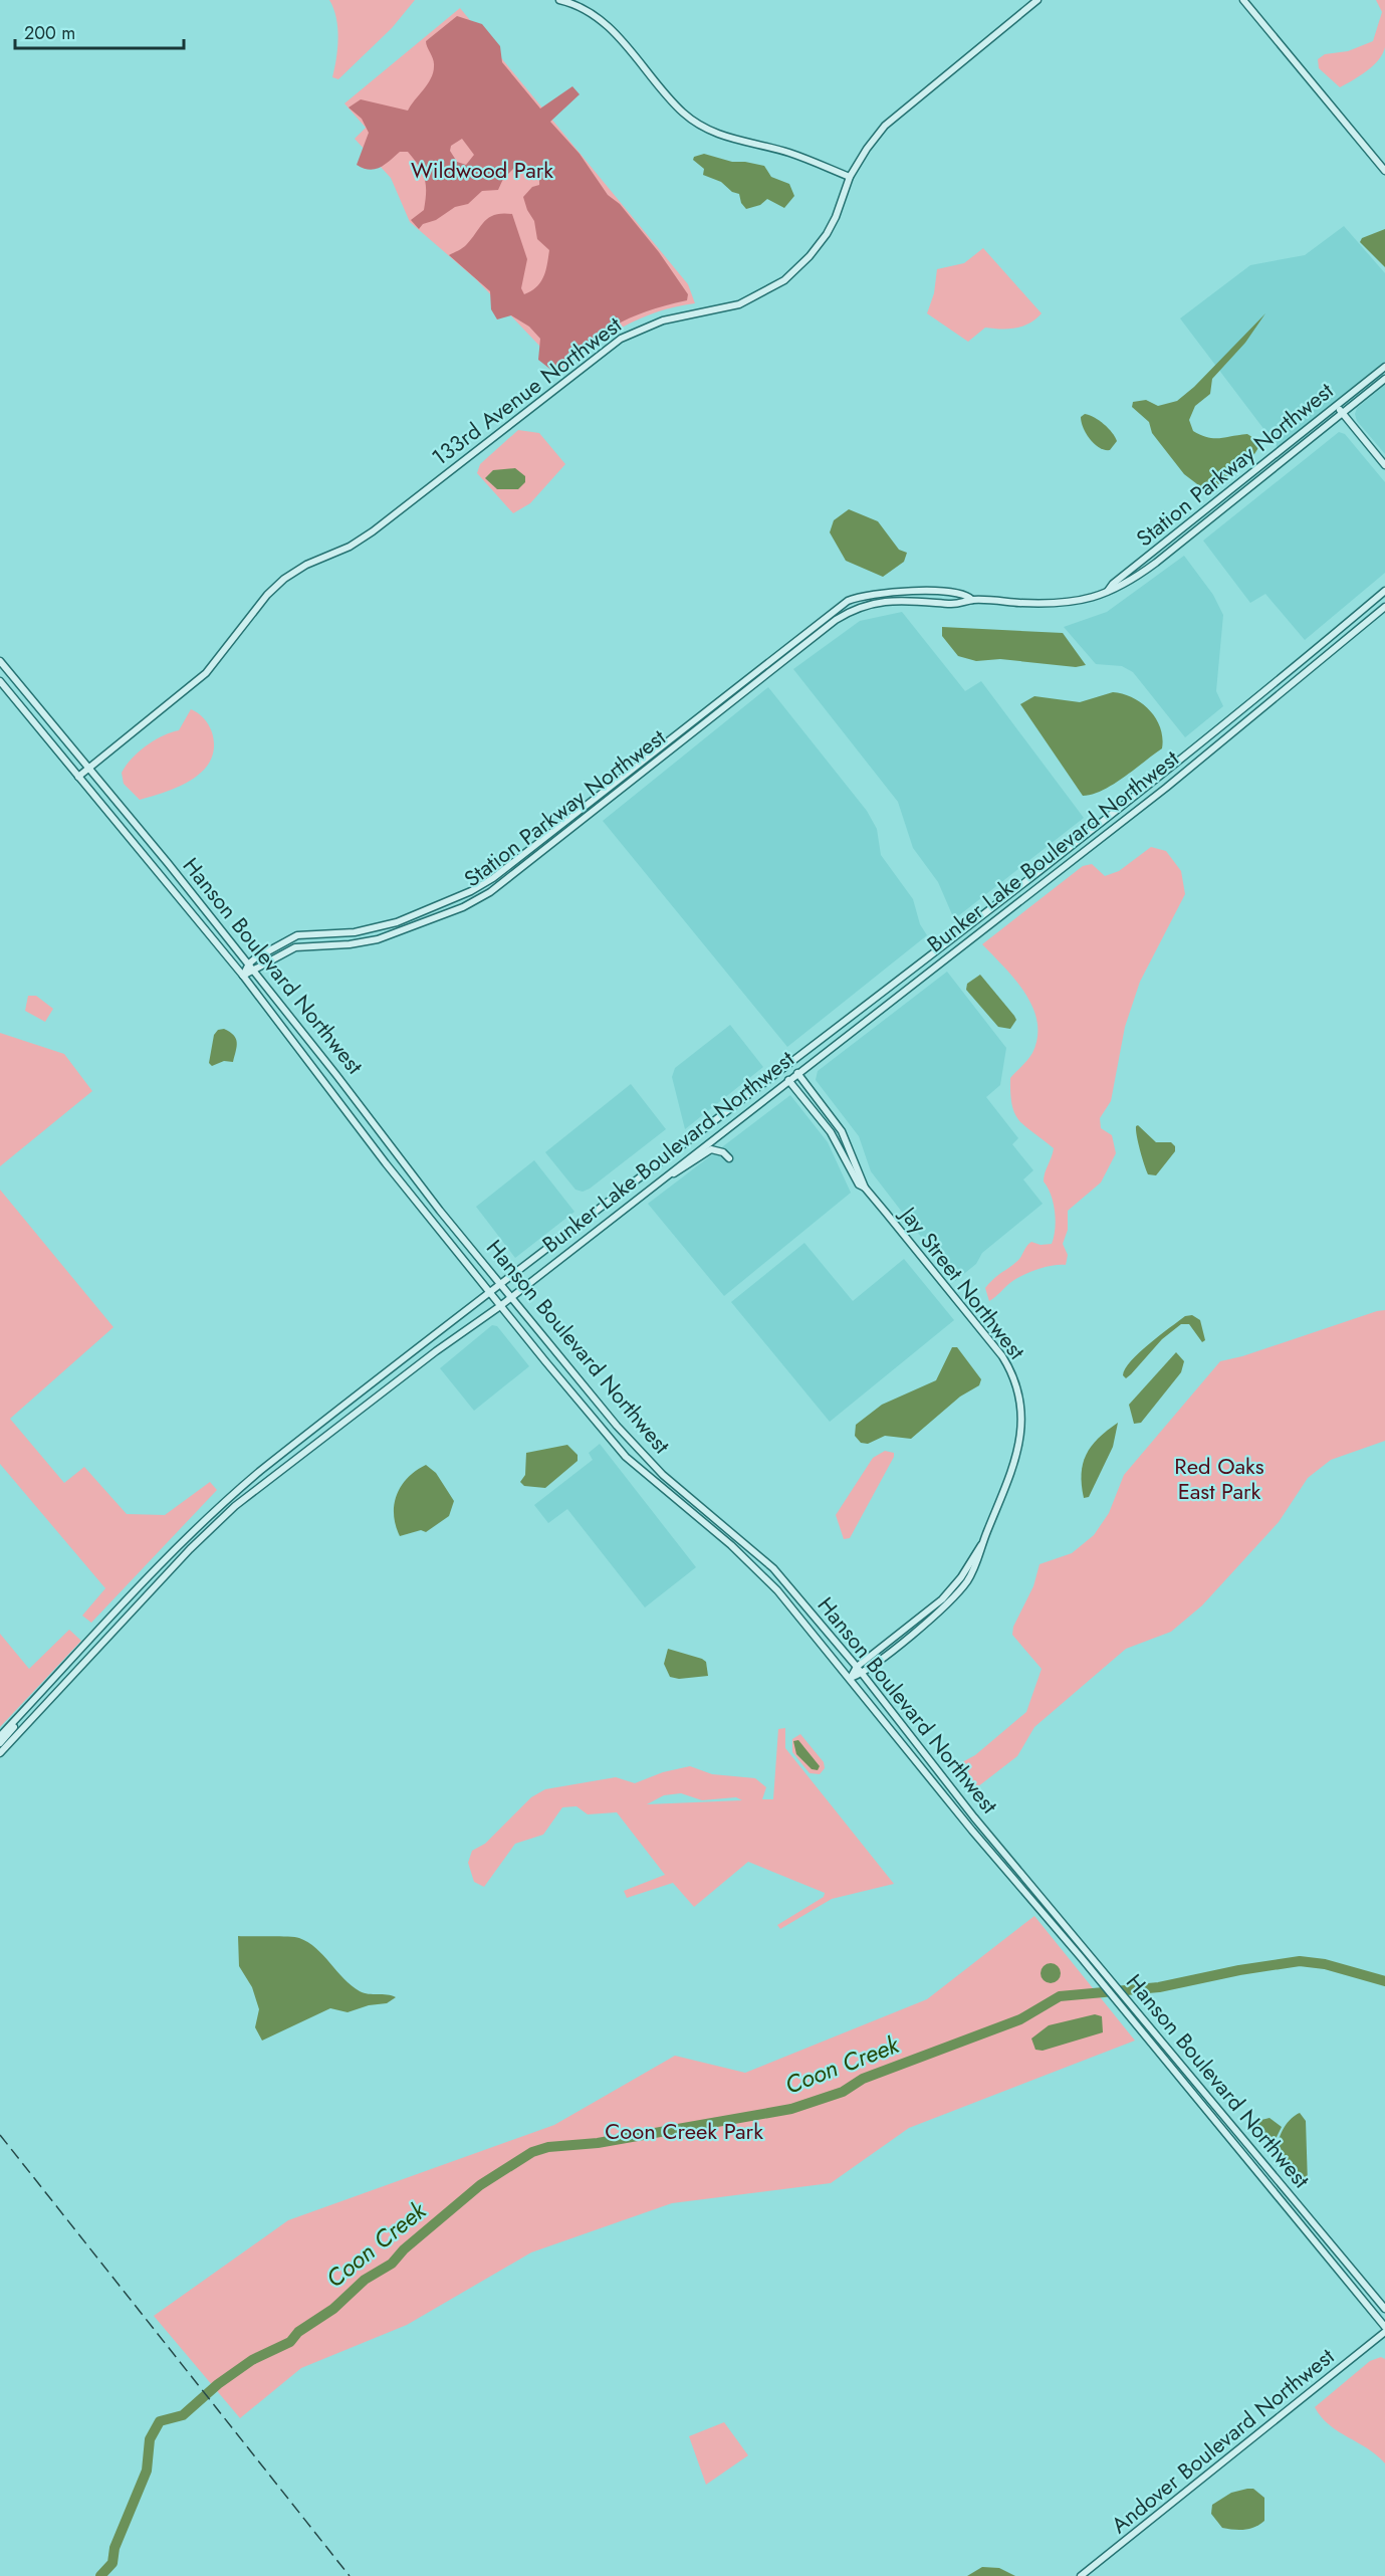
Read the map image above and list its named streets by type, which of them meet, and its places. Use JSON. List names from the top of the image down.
{
  "streets": {
    "main road": [
      "133rd Avenue Northwest",
      "Station Parkway Northwest",
      "Bunker Lake Boulevard Northwest",
      "Hanson Boulevard Northwest",
      "Jay Street Northwest",
      "Andover Boulevard Northwest"
    ]
  },
  "crossings": [
    ["133rd Avenue Northwest", "Hanson Boulevard Northwest"],
    ["Station Parkway Northwest", "Hanson Boulevard Northwest"],
    ["Bunker Lake Boulevard Northwest", "Hanson Boulevard Northwest"],
    ["Bunker Lake Boulevard Northwest", "Jay Street Northwest"],
    ["Hanson Boulevard Northwest", "Jay Street Northwest"]
  ],
  "water": ["Coon Creek"],
  "parks": ["Wildwood Park", "Red Oaks East Park", "Coon Creek Park"],
  "scale_bar": "200 m"
}
